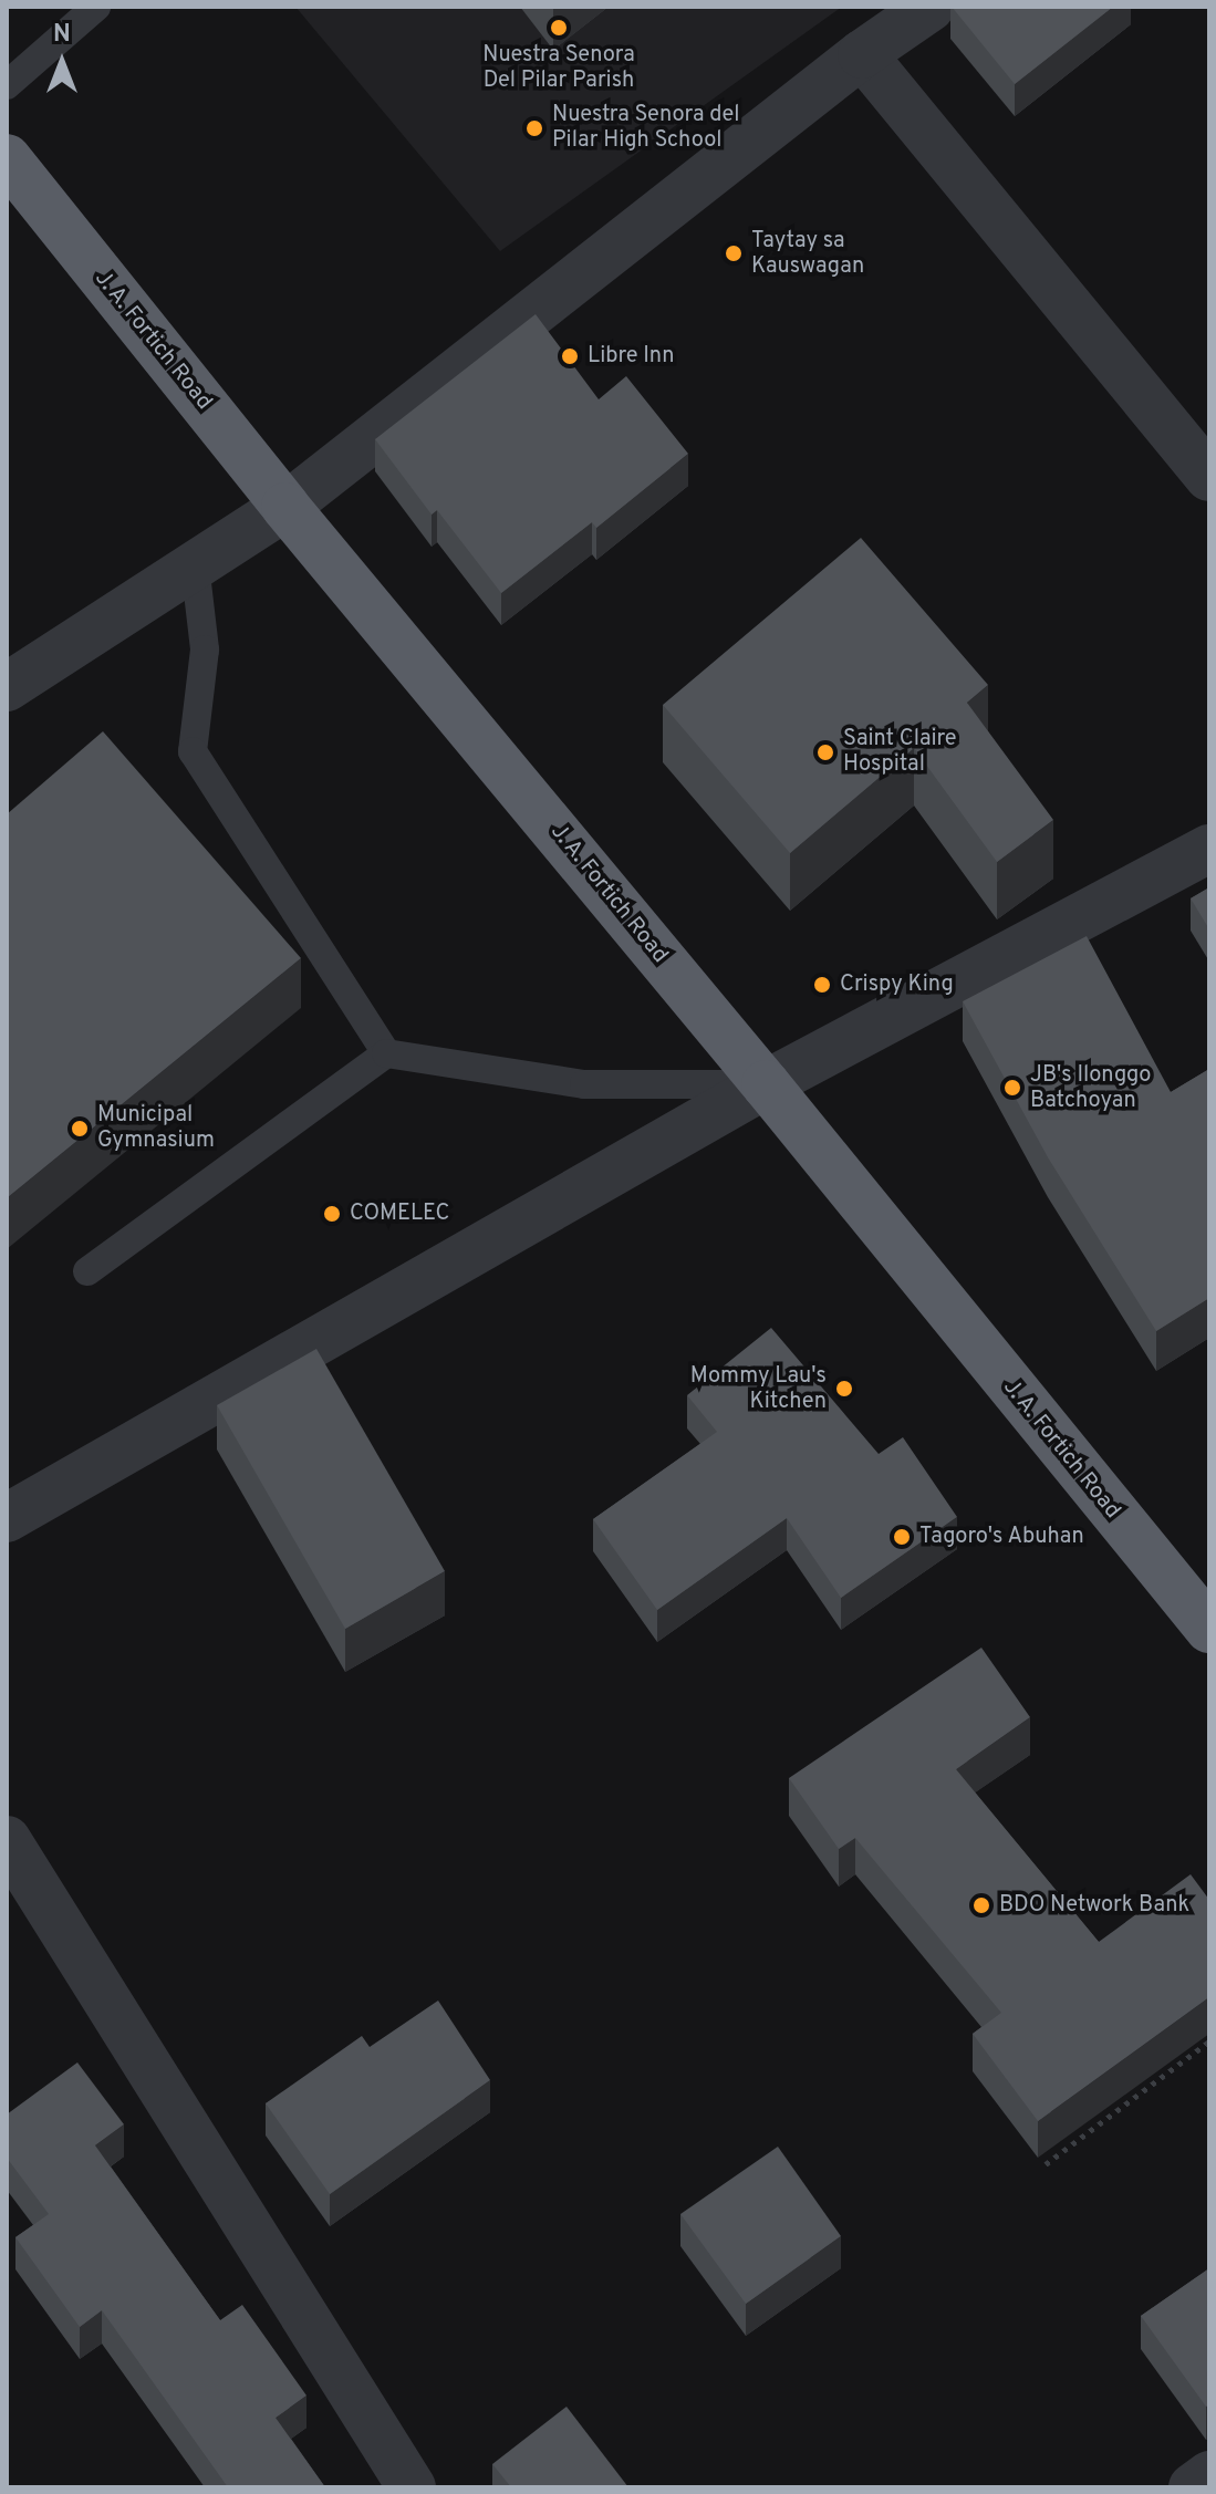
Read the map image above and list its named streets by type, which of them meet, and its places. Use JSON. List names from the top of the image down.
{
  "streets": {
    "highway": ["J. A. Fortich Road"]
  },
  "places": [
    "Nuestra Senora Del Pilar Parish",
    "Nuestra Senora del Pilar High School",
    "Taytay sa Kauswagan",
    "Libre Inn",
    "Saint Claire Hospital",
    "Crispy King",
    "JB's Ilonggo Batchoyan",
    "Municipal Gymnasium",
    "COMELEC",
    "Mommy Lau's Kitchen",
    "Tagoro's Abuhan",
    "BDO Network Bank"
  ],
  "north": "top"
}
